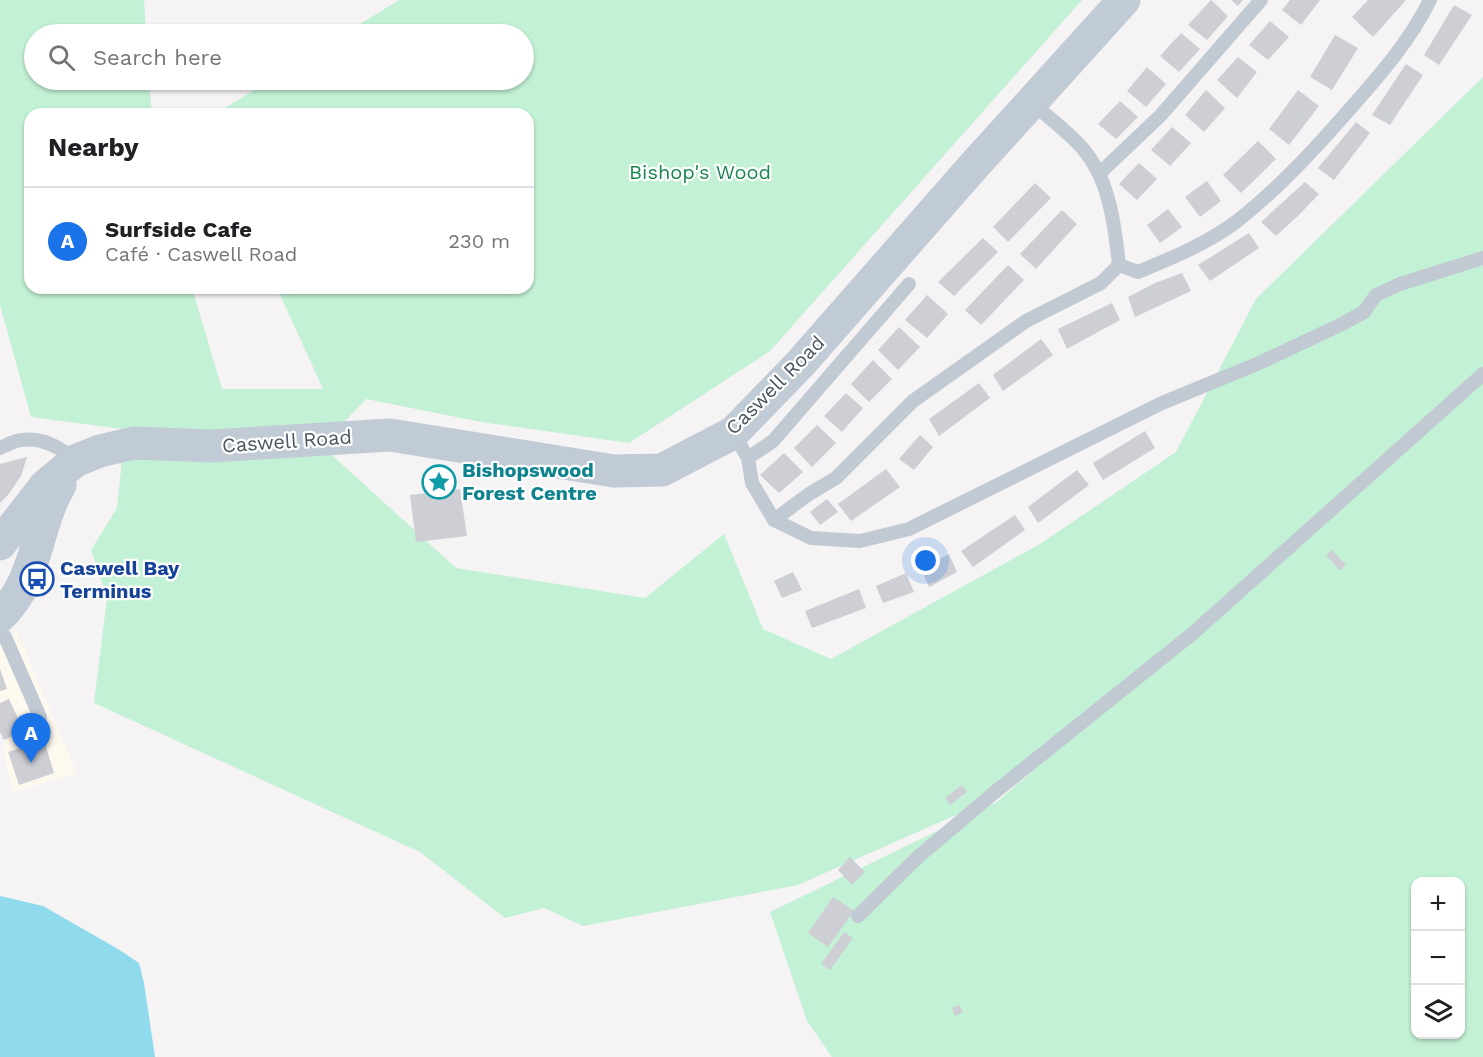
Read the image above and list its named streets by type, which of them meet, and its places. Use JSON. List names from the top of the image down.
{
  "streets": {
    "main road": ["Caswell Road"]
  },
  "parks": ["Bishop's Wood"],
  "places": {
    "place": ["Bishopswood Forest Centre"],
    "bus stop": ["Caswell Bay Terminus"]
  },
  "page": {
    "search": "Search here",
    "heading": "Nearby",
    "list": [
      {
        "mark": "A",
        "name": "Surfside Cafe",
        "note": "Café · Caswell Road",
        "value": "230 m"
      }
    ],
    "pins": "A",
    "map_buttons": ["+", "−"]
  }
}
